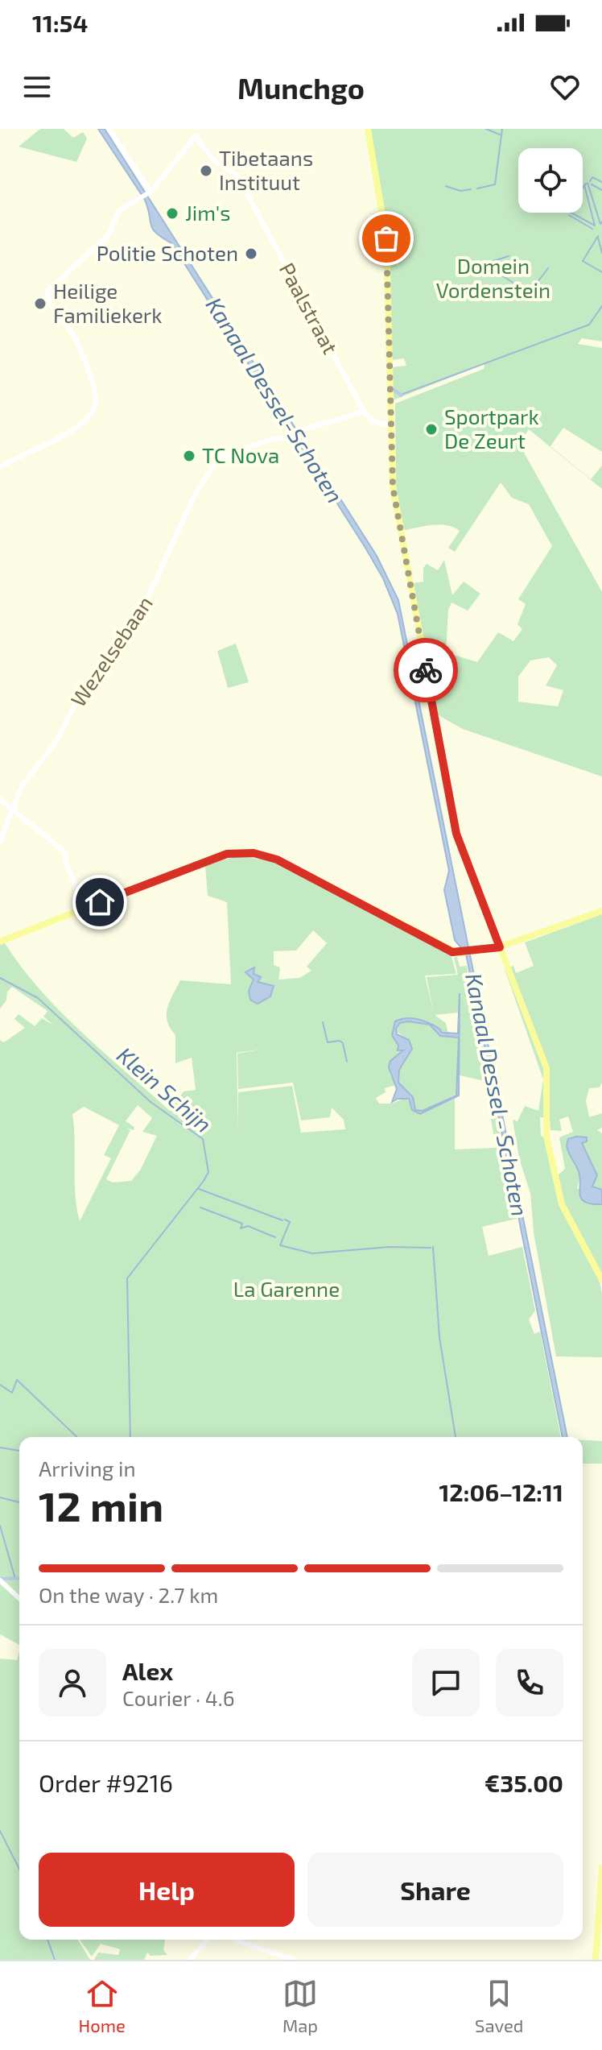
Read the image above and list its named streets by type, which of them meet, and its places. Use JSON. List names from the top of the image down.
{
  "streets": {
    "street": ["Paalstraat", "Wezelsebaan"]
  },
  "crossings": [
    ["Paalstraat", "Wezelsebaan"]
  ],
  "water": ["Kanaal Dessel-Schoten", "Klein Schijn", "Kanaal Dessel - Schoten"],
  "parks": ["Domein Vordenstein", "La Garenne"],
  "places": [
    "Tibetaans Instituut",
    "Jim's",
    "Politie Schoten",
    "Heilige Familiekerk",
    "Sportpark De Zeurt",
    "TC Nova"
  ],
  "page": {
    "status": "11:54",
    "header": "Munchgo",
    "heading": ["12 min", "Arriving in", "12:06–12:11"],
    "panel": [
      "Alex",
      "Courier · 4.6",
      "Order #9216",
      "€35.00"
    ],
    "bar": "On the way · 2.7 km",
    "buttons": ["Help", "Share"],
    "tabs": ["Home", "Map", "Saved"]
  }
}
